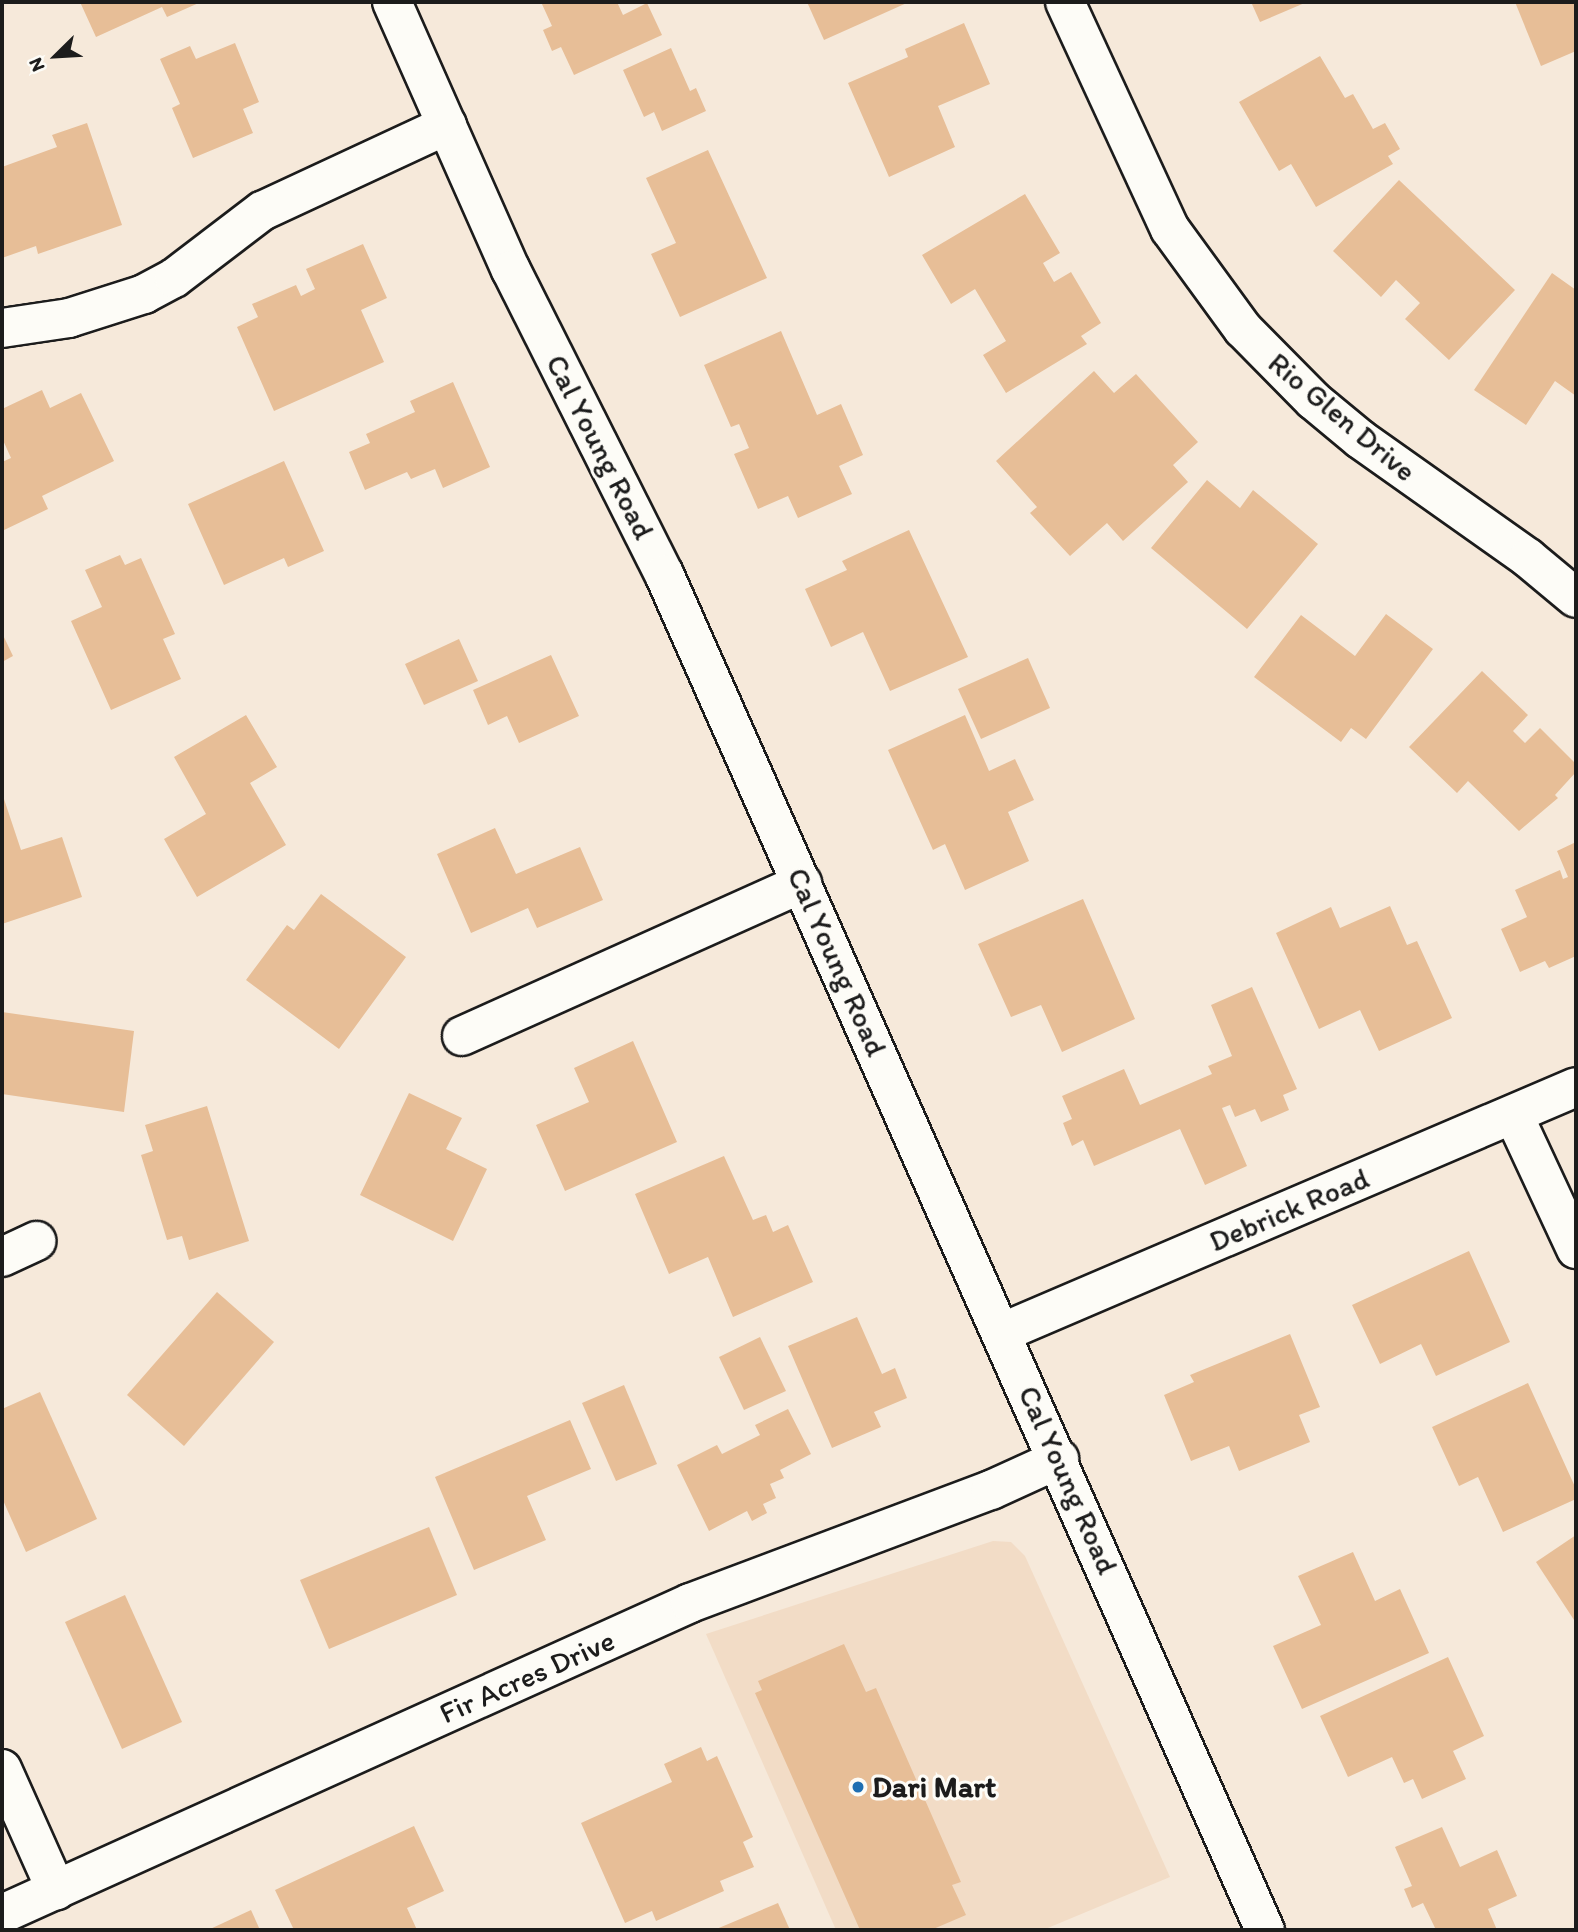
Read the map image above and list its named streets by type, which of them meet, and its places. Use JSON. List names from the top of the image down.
{
  "streets": {
    "street": [
      "Rio Glen Drive",
      "Cal Young Road",
      "Debrick Road",
      "Fir Acres Drive"
    ]
  },
  "crossings": [
    ["Cal Young Road", "Debrick Road"],
    ["Cal Young Road", "Fir Acres Drive"]
  ],
  "places": ["Dari Mart"],
  "north": "bottom left"
}
